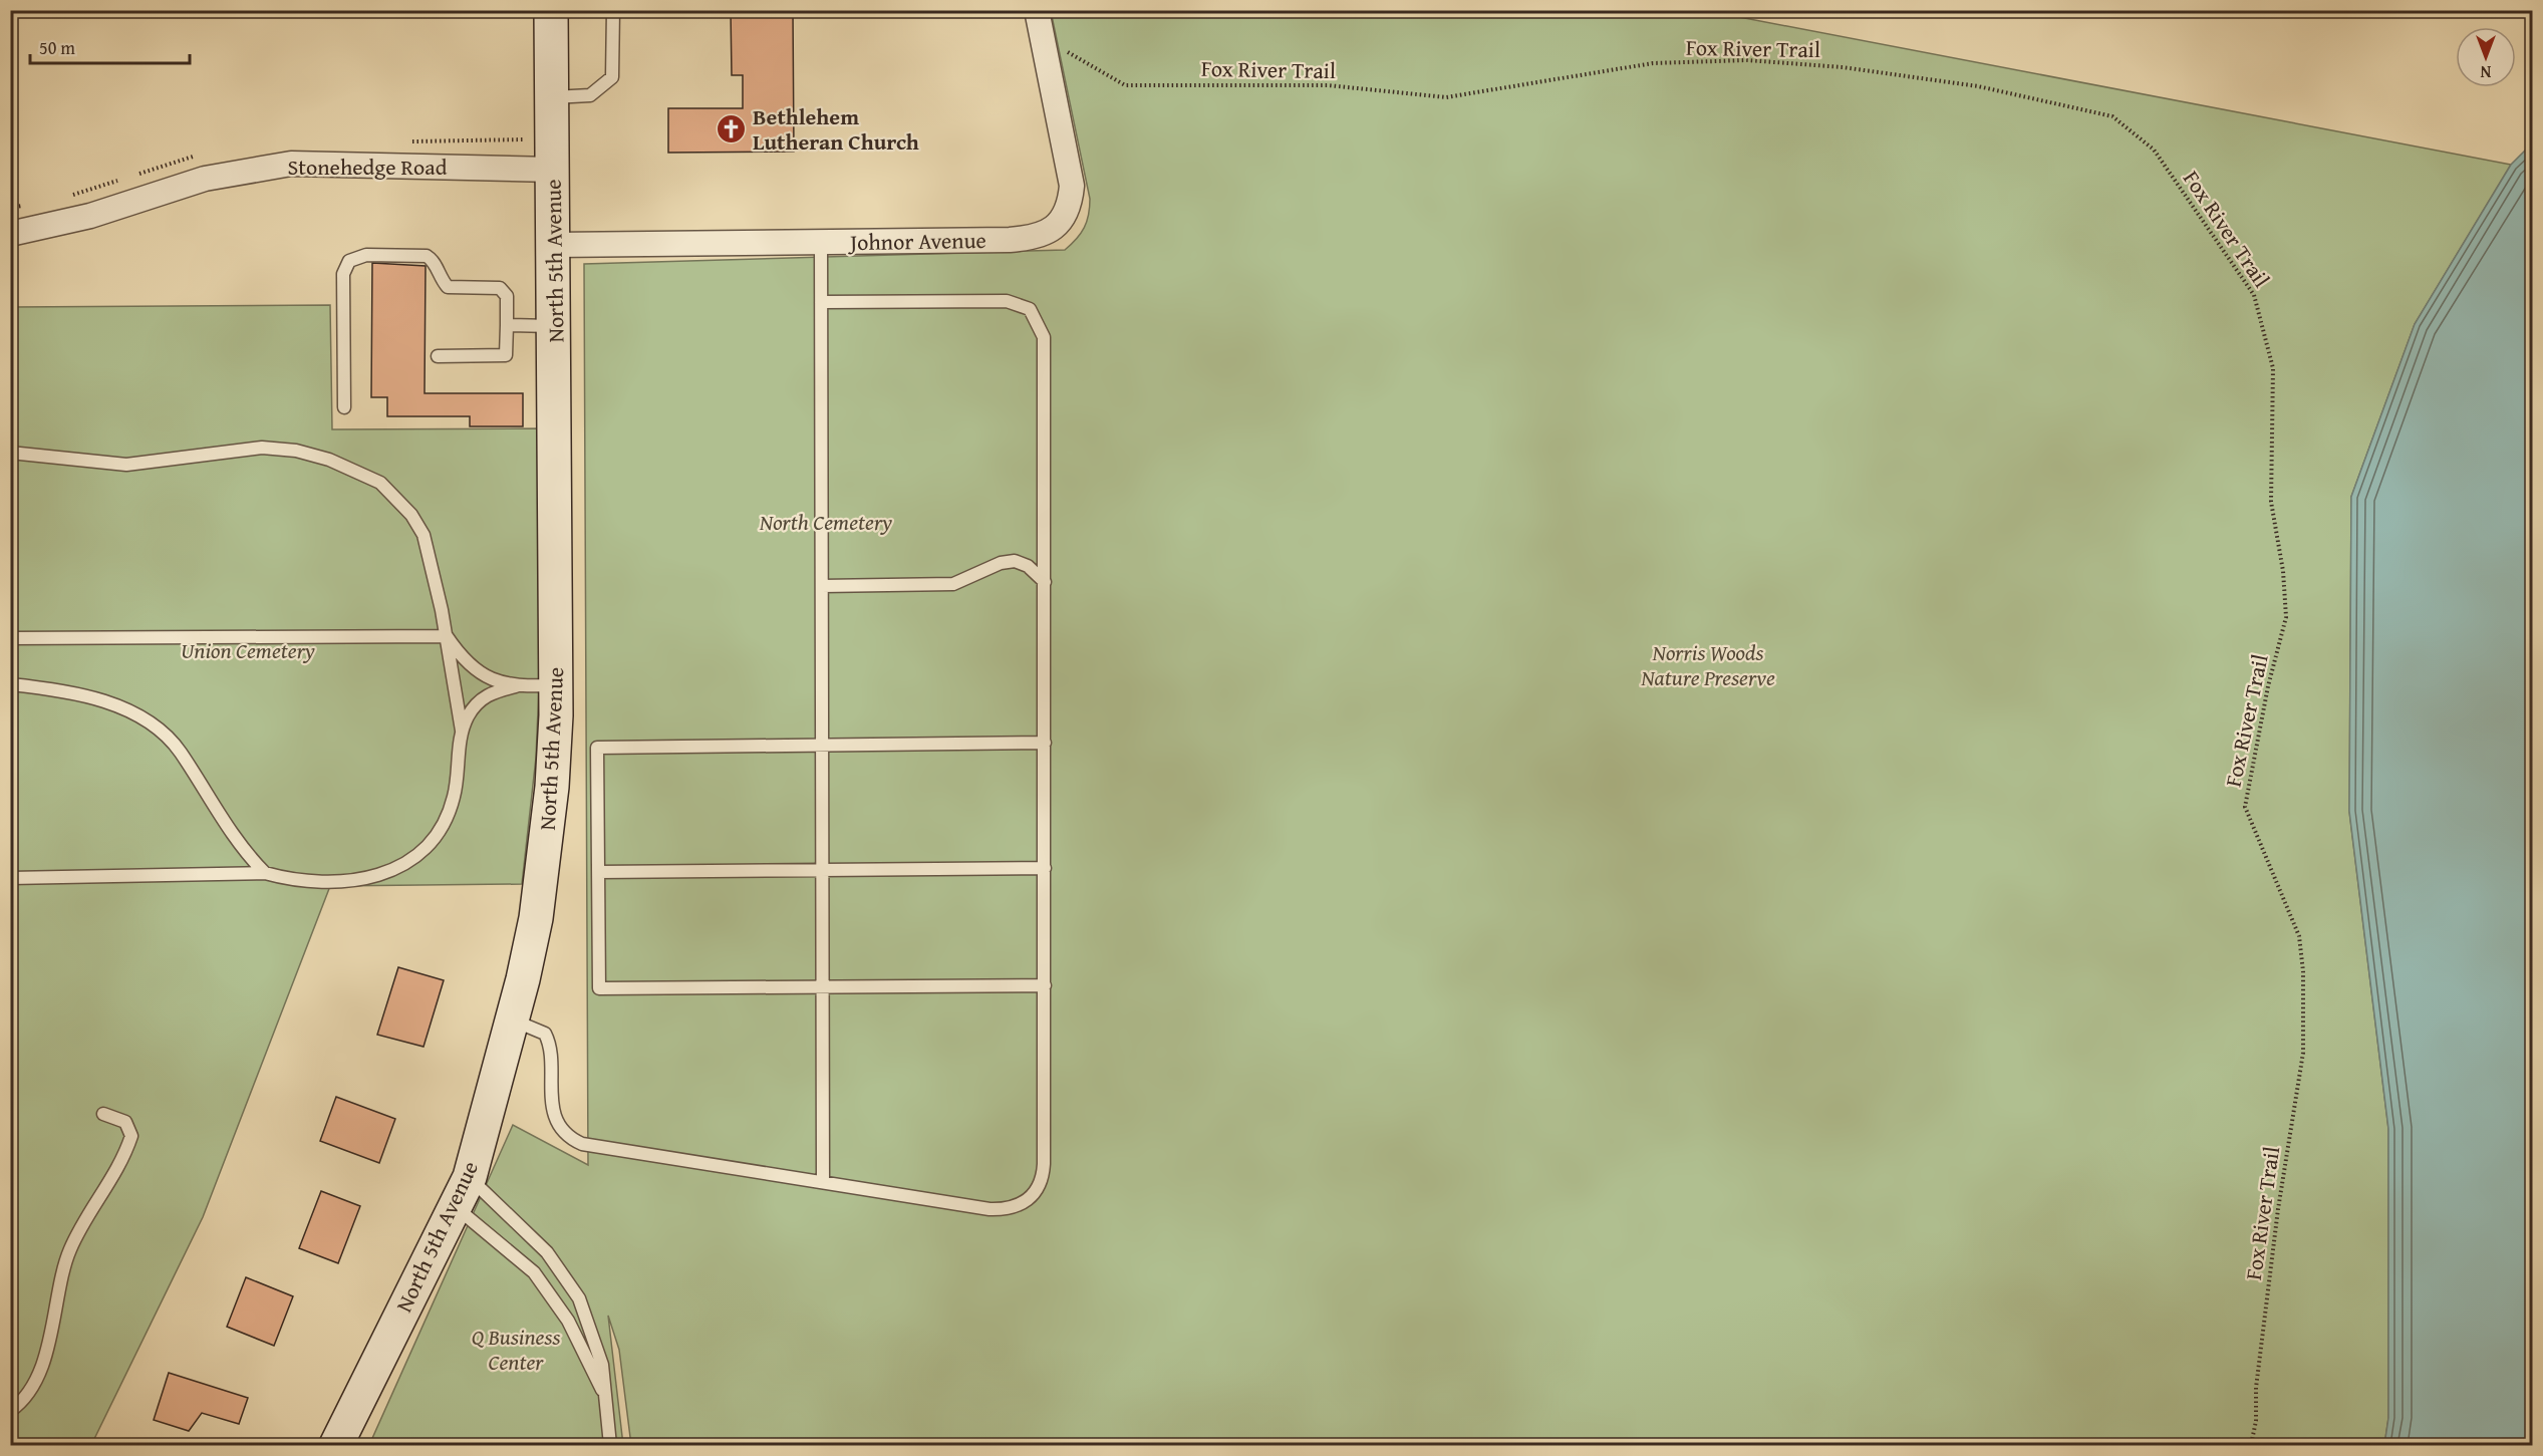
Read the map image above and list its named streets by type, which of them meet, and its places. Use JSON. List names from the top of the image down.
{
  "streets": {
    "main road": ["North 5th Avenue"],
    "street": ["Stonehedge Road", "Johnor Avenue"],
    "path": ["Fox River Trail"]
  },
  "crossings": [
    ["Fox River Trail", "Johnor Avenue"],
    ["Stonehedge Road", "North 5th Avenue"],
    ["Johnor Avenue", "North 5th Avenue"]
  ],
  "parks": [
    "North Cemetery",
    "Union Cemetery",
    "Norris Woods Nature Preserve",
    "Q Business Center"
  ],
  "places": {
    "church": ["Bethlehem Lutheran Church"]
  },
  "scale_bar": "50 m",
  "north": "bottom"
}
